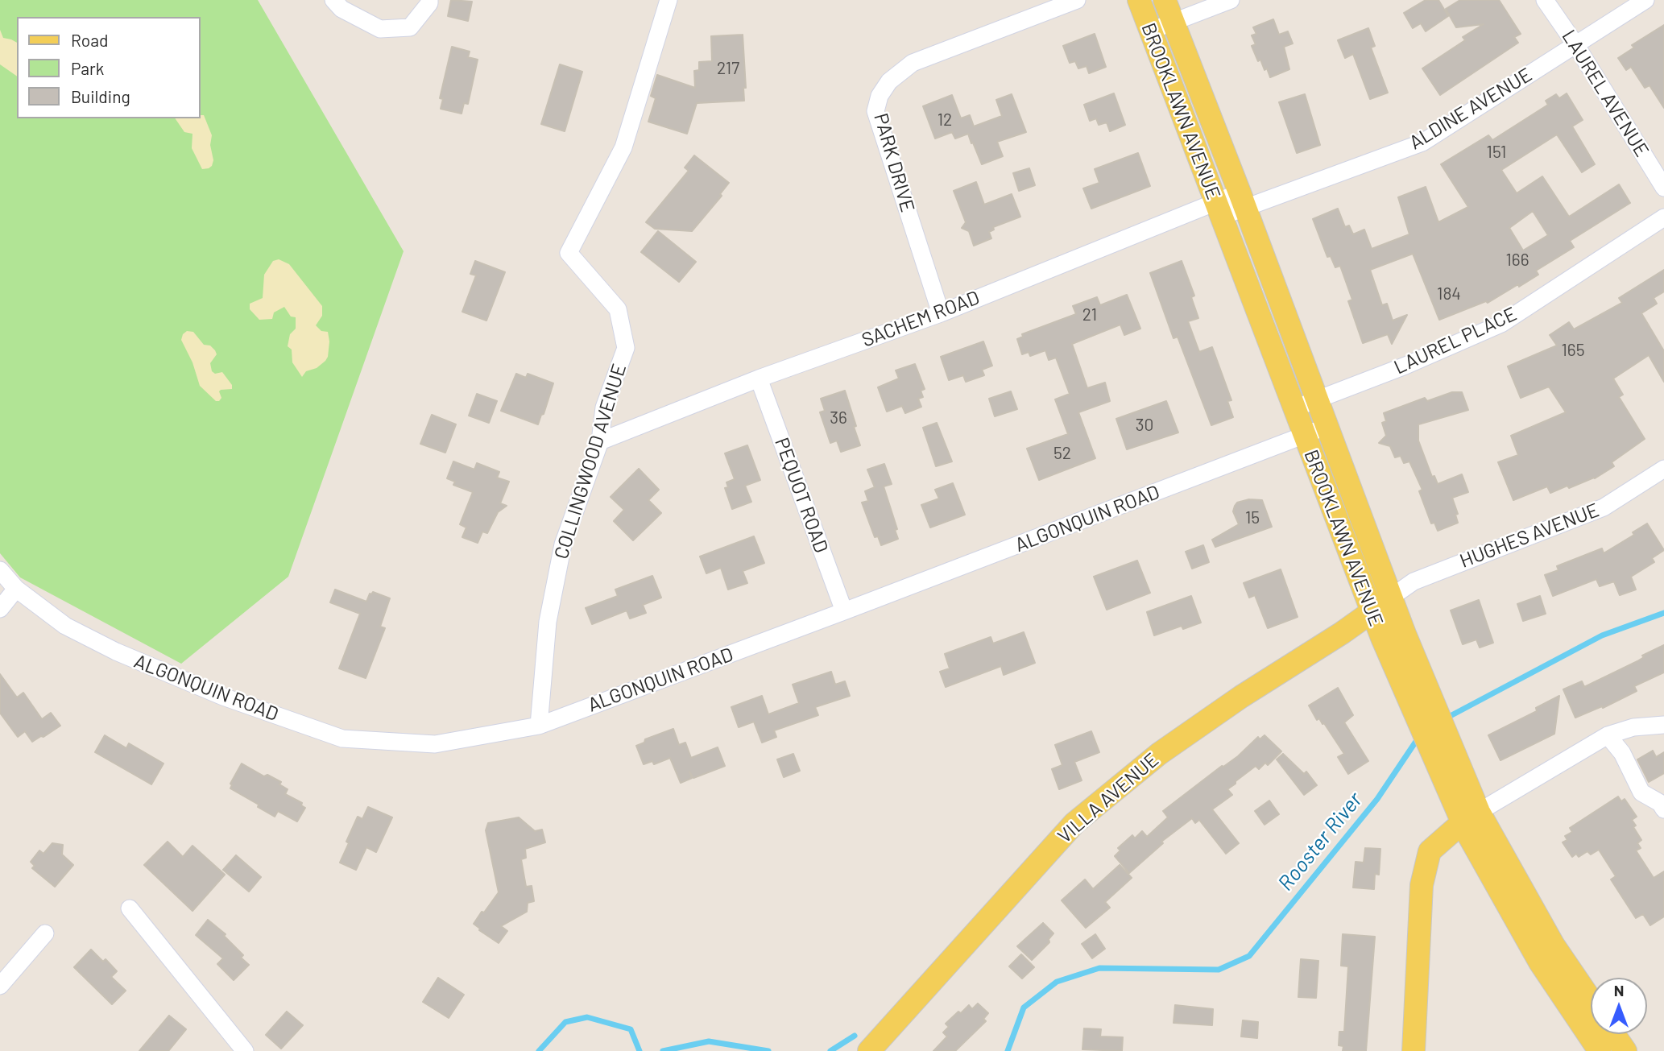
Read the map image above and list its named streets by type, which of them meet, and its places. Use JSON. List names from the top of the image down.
{
  "streets": {
    "main road": ["BROOKLAWN AVENUE", "VILLA AVENUE"],
    "street": [
      "LAUREL AVENUE",
      "ALDINE AVENUE",
      "PARK DRIVE",
      "SACHEM ROAD",
      "LAUREL PLACE",
      "COLLINGWOOD AVENUE",
      "PEQUOT ROAD",
      "ALGONQUIN ROAD",
      "HUGHES AVENUE"
    ]
  },
  "crossings": [
    ["LAUREL AVENUE", "ALDINE AVENUE"],
    ["ALDINE AVENUE", "BROOKLAWN AVENUE"],
    ["ALDINE AVENUE", "SACHEM ROAD"],
    ["BROOKLAWN AVENUE", "SACHEM ROAD"],
    ["BROOKLAWN AVENUE", "LAUREL PLACE"],
    ["BROOKLAWN AVENUE", "ALGONQUIN ROAD"],
    ["BROOKLAWN AVENUE", "HUGHES AVENUE"],
    ["BROOKLAWN AVENUE", "VILLA AVENUE"],
    ["PARK DRIVE", "SACHEM ROAD"],
    ["SACHEM ROAD", "COLLINGWOOD AVENUE"],
    ["SACHEM ROAD", "PEQUOT ROAD"],
    ["COLLINGWOOD AVENUE", "ALGONQUIN ROAD"],
    ["PEQUOT ROAD", "ALGONQUIN ROAD"],
    ["HUGHES AVENUE", "VILLA AVENUE"]
  ],
  "water": ["Rooster River"],
  "house_numbers": [
    "217",
    "12",
    "151",
    "166",
    "184",
    "21",
    "165",
    "36",
    "30",
    "52",
    "15"
  ],
  "legend": ["Road", "Park", "Building"],
  "north": "top"
}
